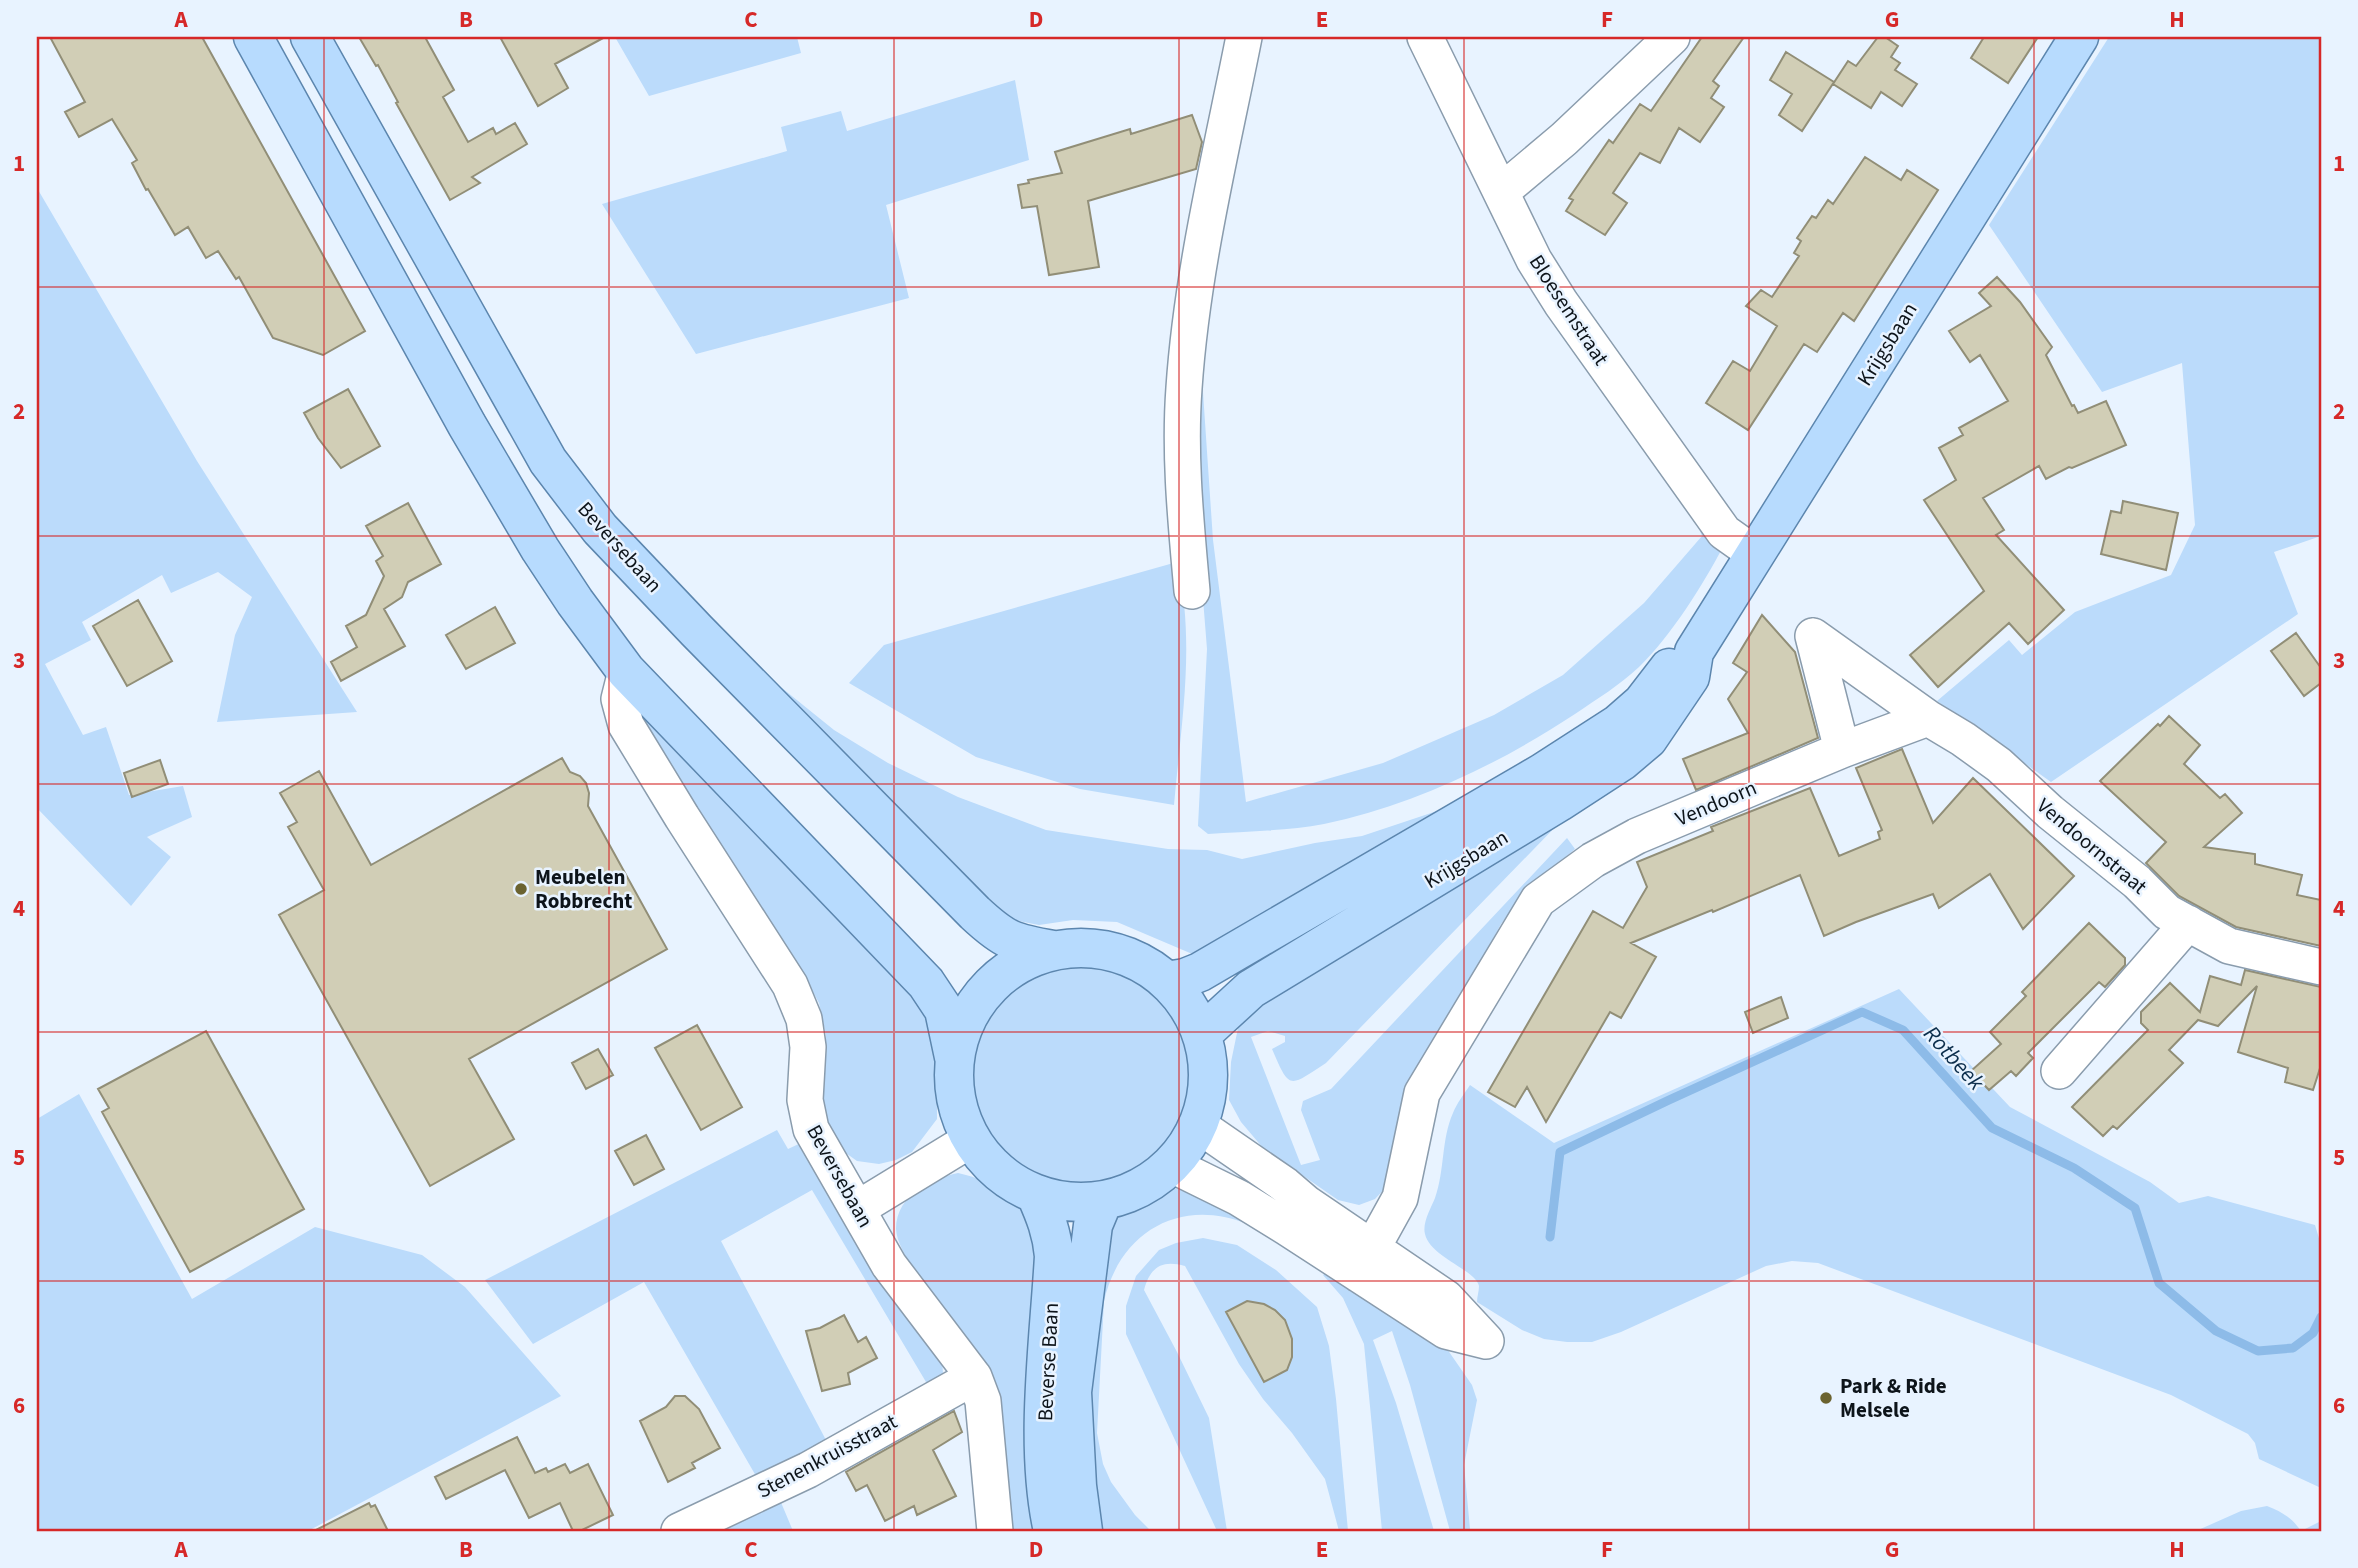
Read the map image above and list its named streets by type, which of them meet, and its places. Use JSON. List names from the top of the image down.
{
  "streets": {
    "main road": ["Krijgsbaan", "Beversebaan", "Beverse Baan"],
    "street": [
      "Bloesemstraat",
      "Vendoorn",
      "Vendoornstraat",
      "Stenenkruisstraat"
    ]
  },
  "crossings": [
    ["Bloesemstraat", "Krijgsbaan"],
    ["Beversebaan", "Stenenkruisstraat"],
    ["Vendoorn", "Vendoornstraat"]
  ],
  "water": ["Rotbeek"],
  "places": ["Meubelen Robbrecht", "Park & Ride Melsele"],
  "grid": {
    "columns": [
      "A",
      "B",
      "C",
      "D",
      "E",
      "F",
      "G",
      "H"
    ],
    "rows": [
      "1",
      "2",
      "3",
      "4",
      "5",
      "6"
    ]
  }
}
